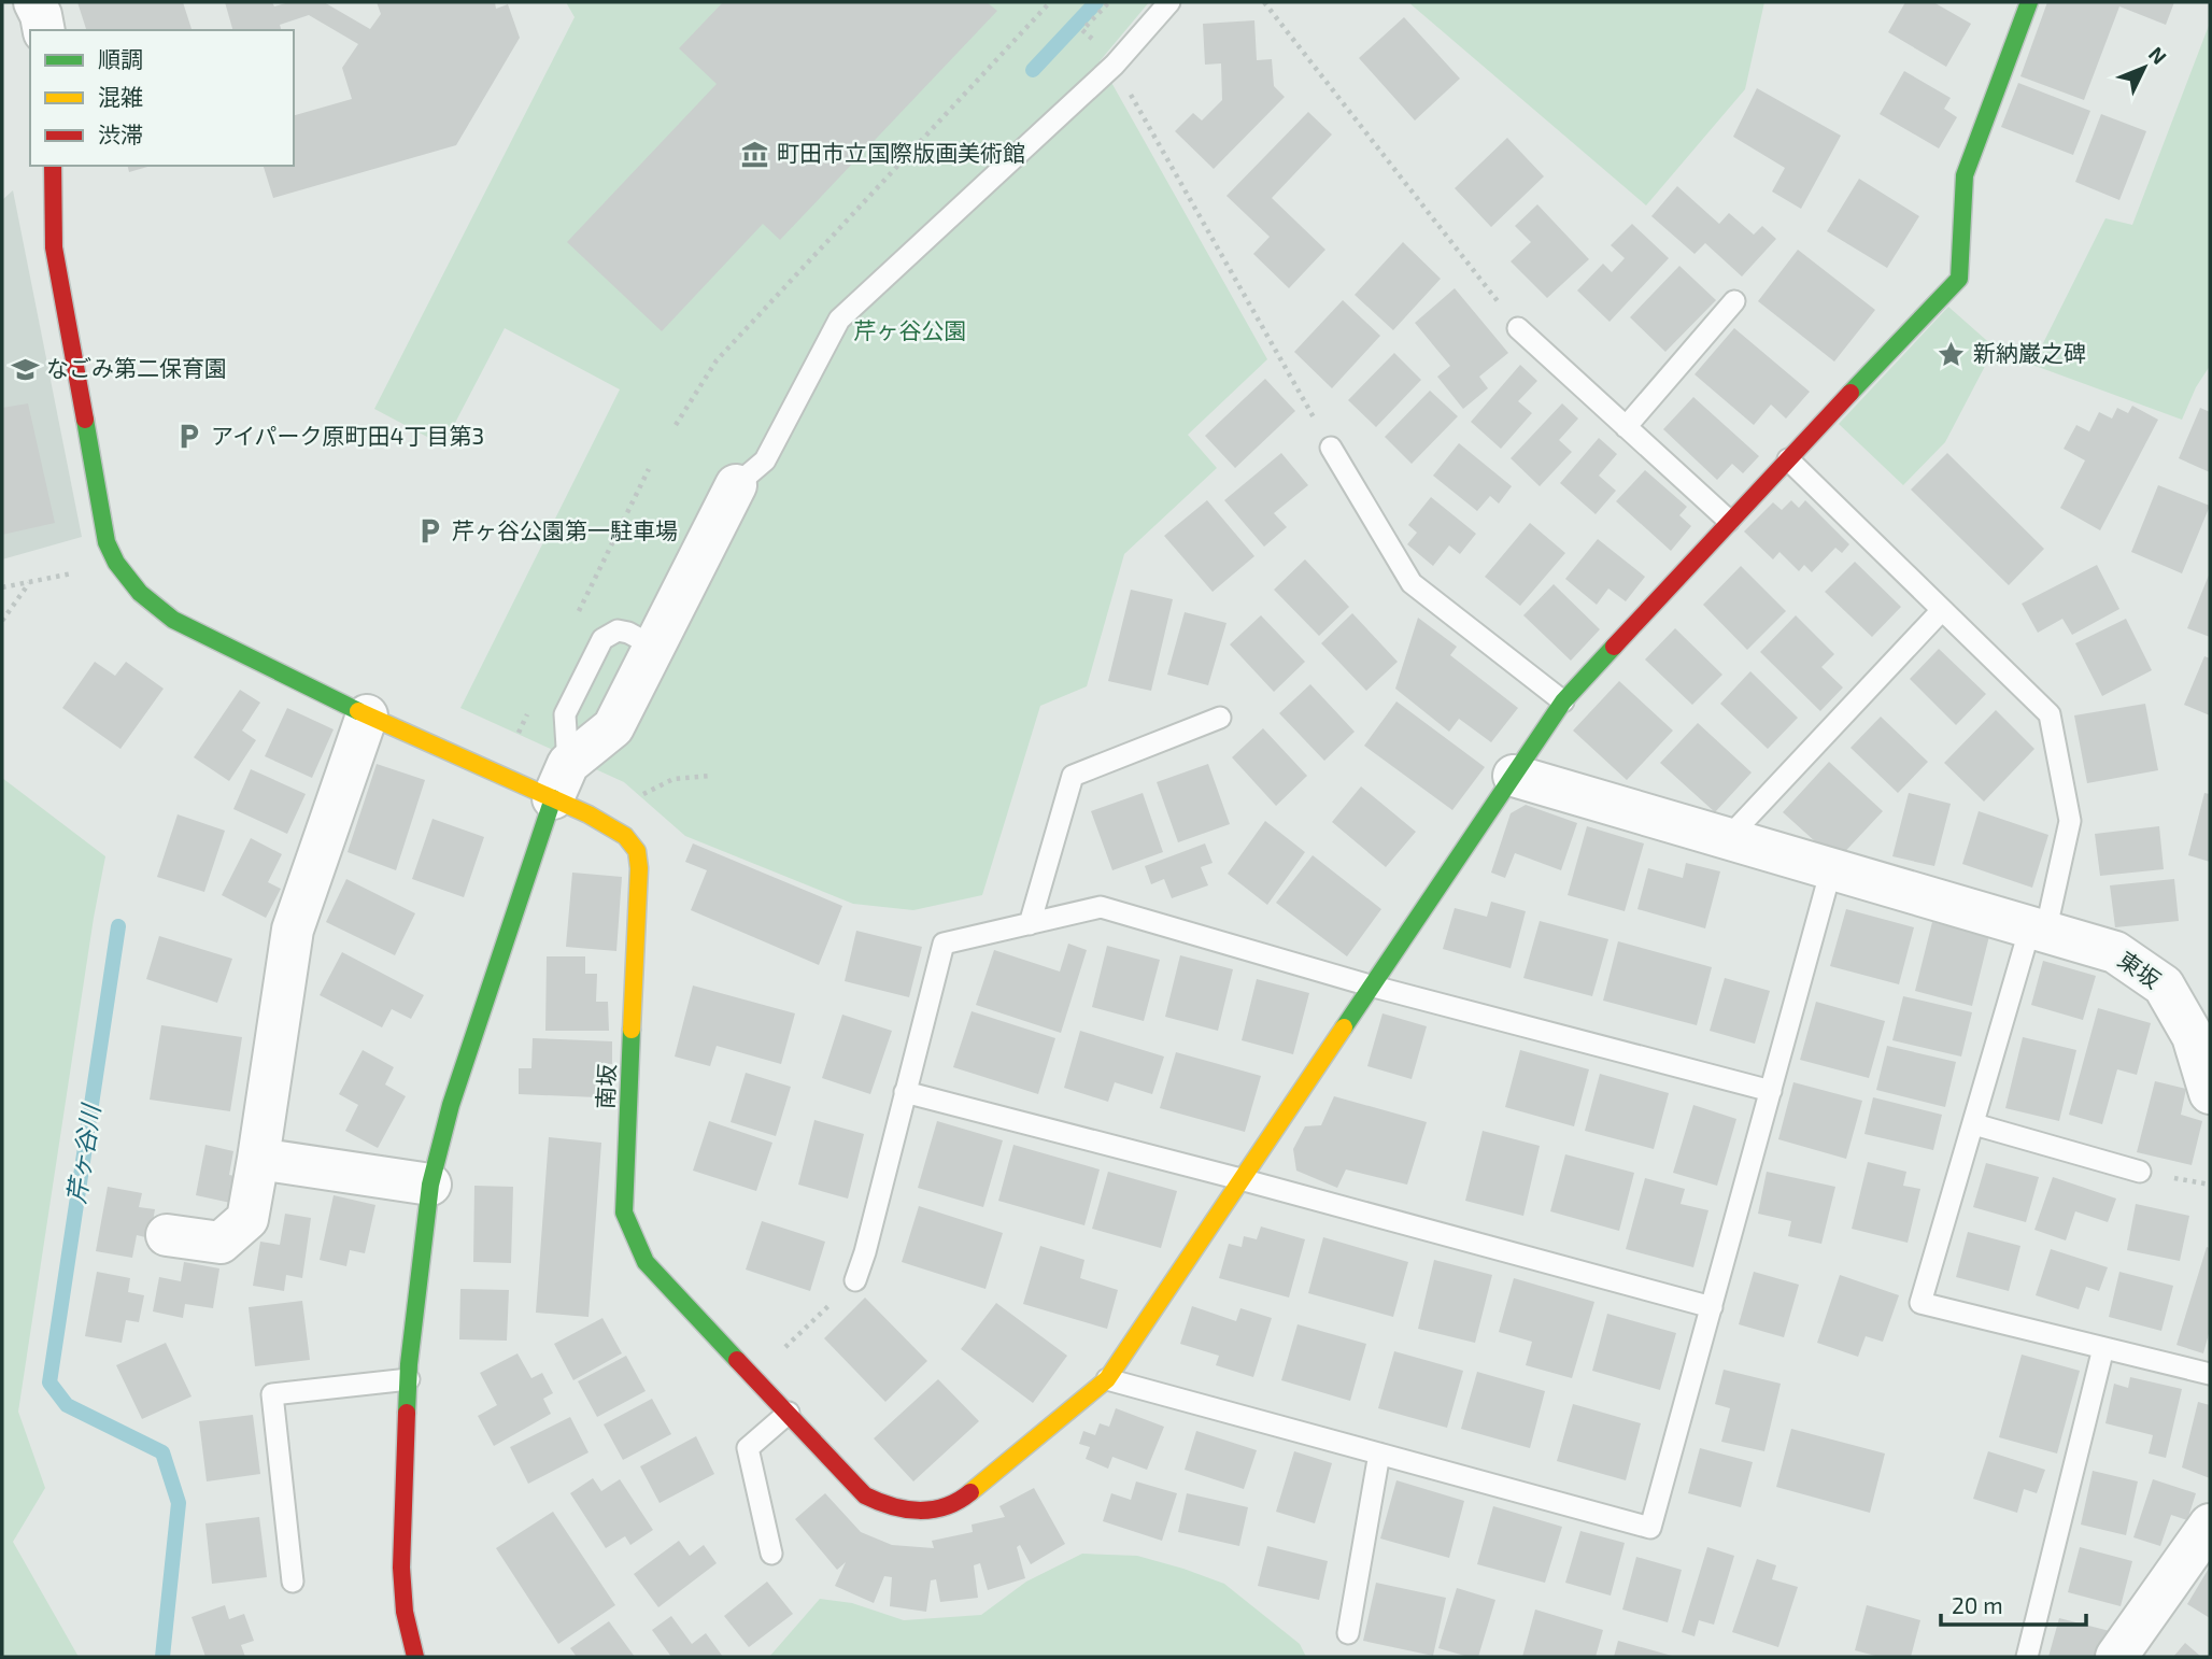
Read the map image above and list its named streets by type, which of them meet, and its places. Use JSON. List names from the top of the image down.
{
  "streets": {
    "street": ["東坂", "南坂"]
  },
  "crossings": [
    ["東坂", "南坂"]
  ],
  "water": ["芹ヶ谷川"],
  "parks": ["芹ヶ谷公園"],
  "places": {
    "museum": ["町田市立国際版画美術館"],
    "place": ["新納巌之碑"],
    "school or university": ["なごみ第二保育園"],
    "parking": ["アイパーク原町田4丁目第3", "芹ヶ谷公園第一駐車場"]
  },
  "legend": ["順調", "混雑", "渋滞"],
  "scale_bar": "20 m",
  "north": "top right"
}
